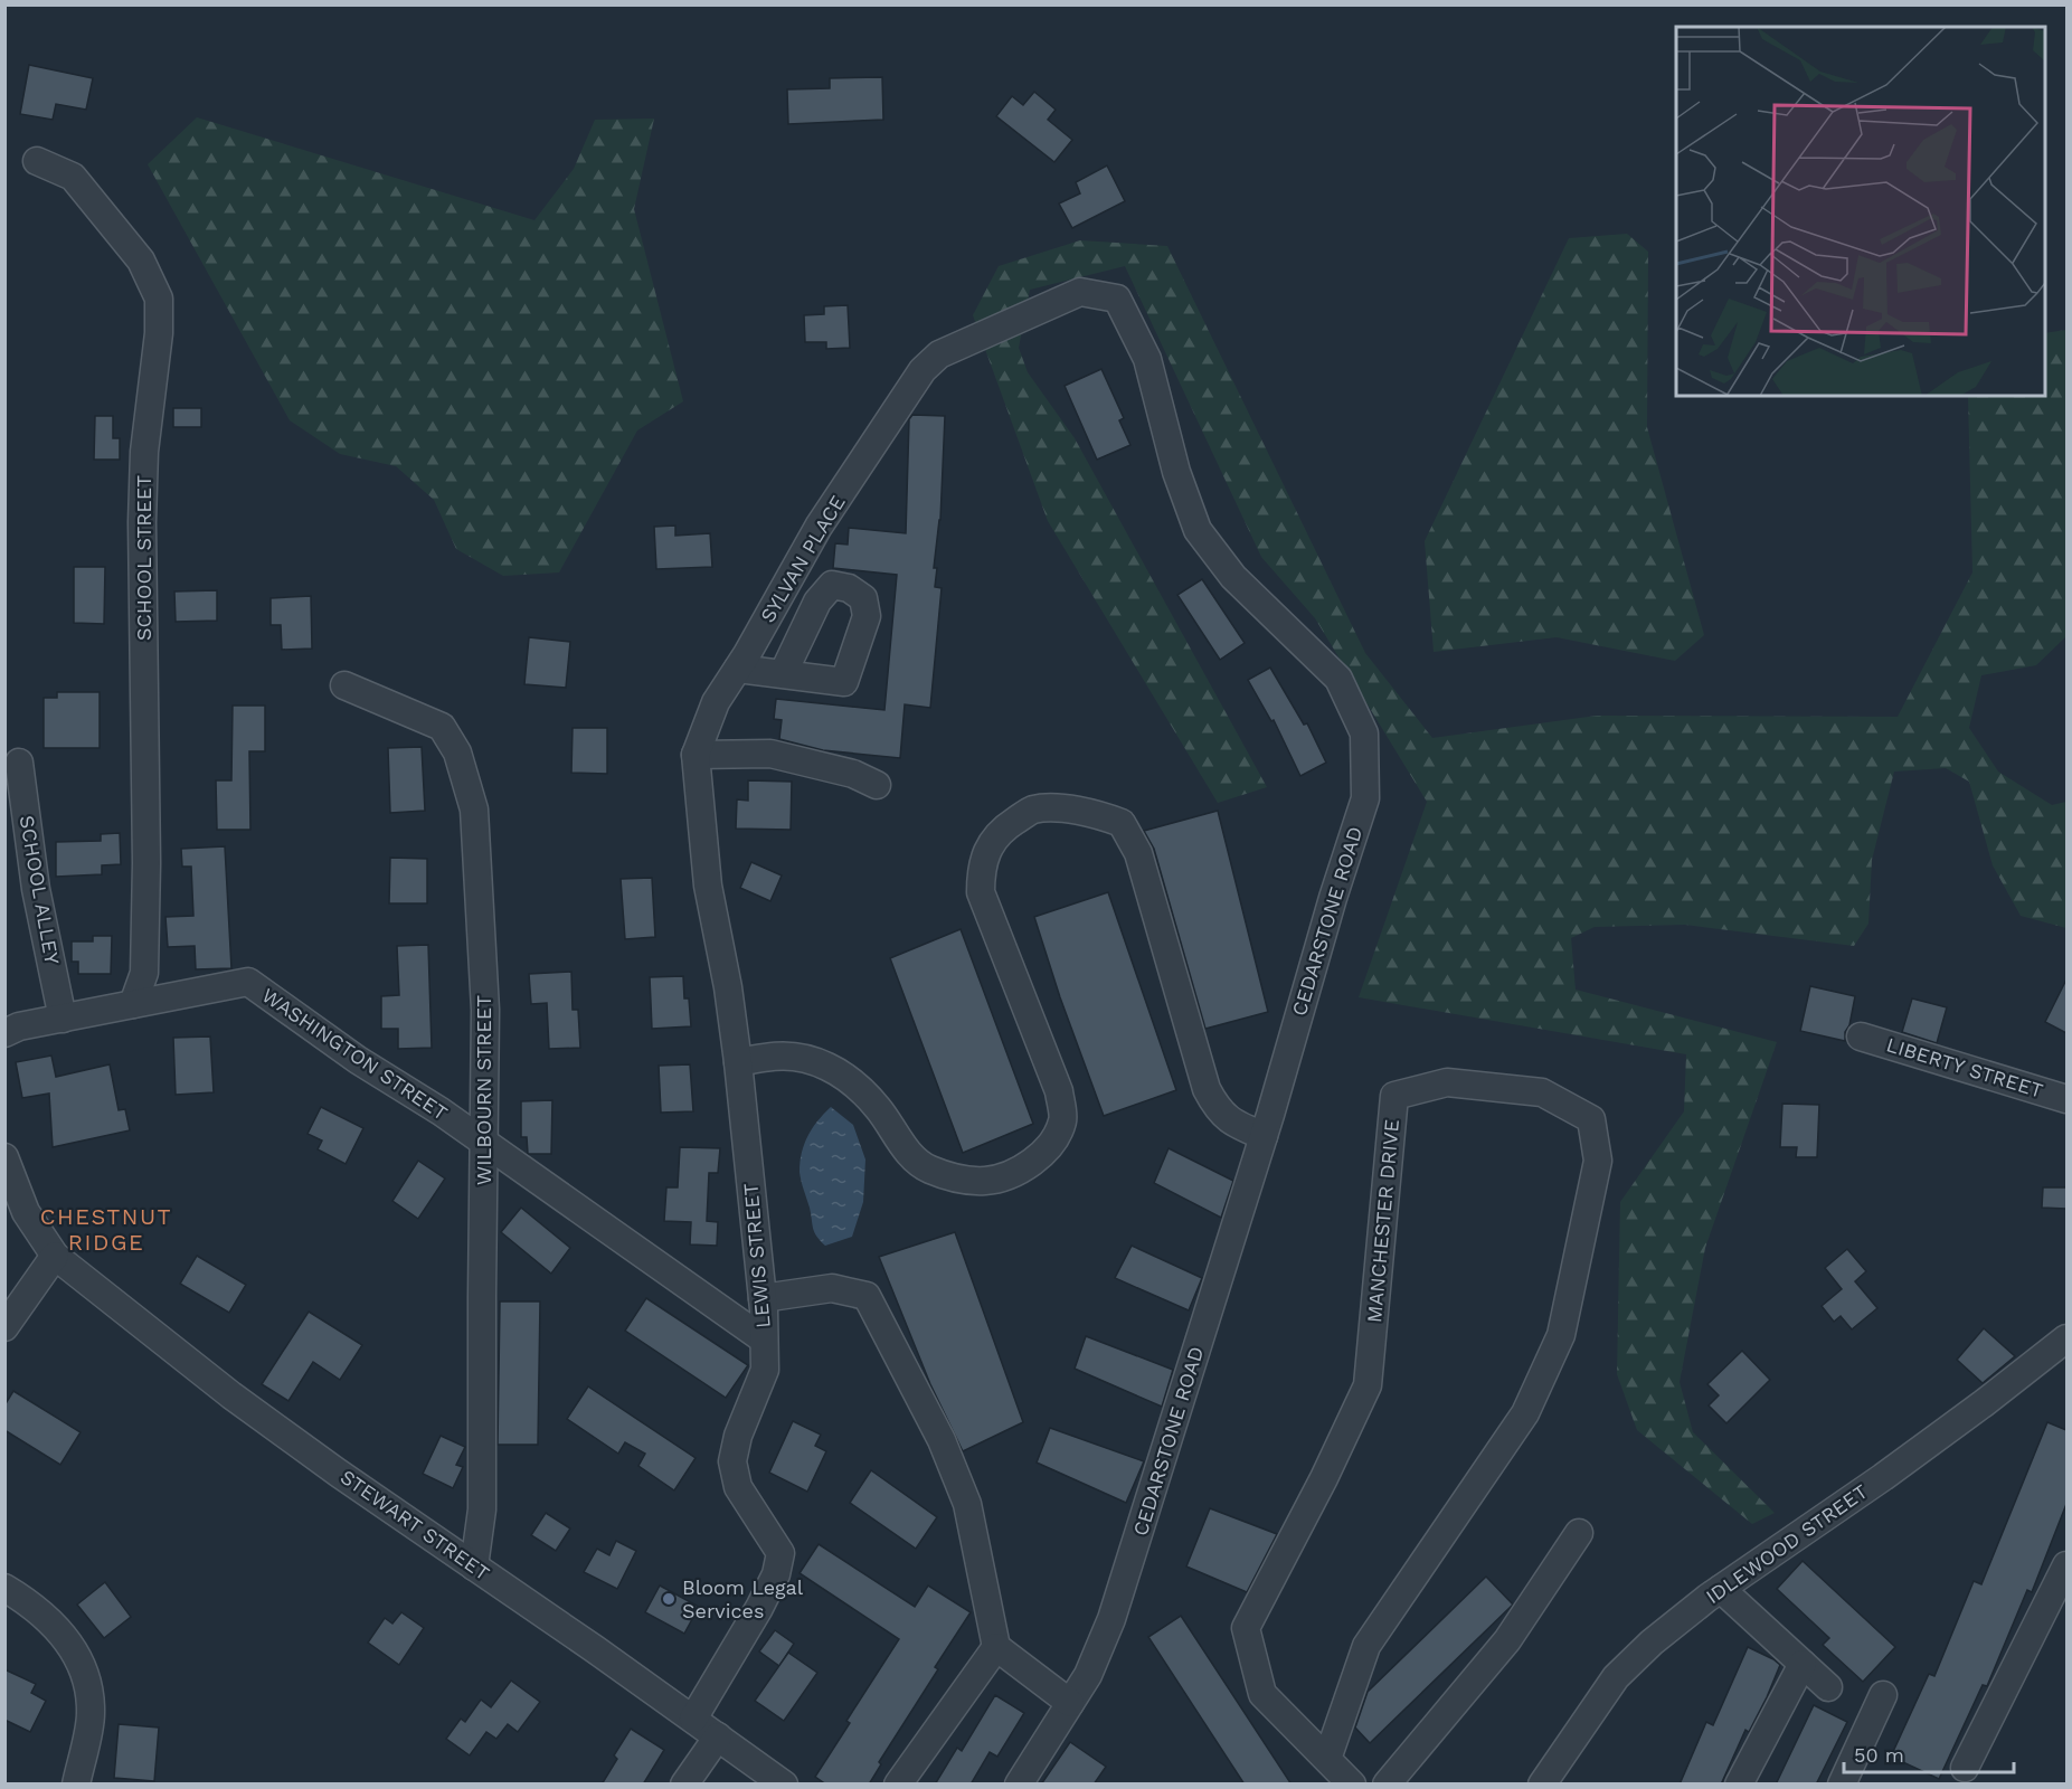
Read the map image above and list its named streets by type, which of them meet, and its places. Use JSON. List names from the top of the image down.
{
  "streets": {
    "street": [
      "SCHOOL STREET",
      "SYLVAN PLACE",
      "SCHOOL ALLEY",
      "CEDARSTONE ROAD",
      "WASHINGTON STREET",
      "LIBERTY STREET",
      "WILBOURN STREET",
      "MANCHESTER DRIVE",
      "LEWIS STREET",
      "STEWART STREET",
      "IDLEWOOD STREET"
    ]
  },
  "crossings": [
    ["SCHOOL STREET", "WASHINGTON STREET"],
    ["SYLVAN PLACE", "CEDARSTONE ROAD"],
    ["SYLVAN PLACE", "LEWIS STREET"],
    ["SCHOOL ALLEY", "WASHINGTON STREET"],
    ["WASHINGTON STREET", "WILBOURN STREET"],
    ["WASHINGTON STREET", "LEWIS STREET"],
    ["WILBOURN STREET", "STEWART STREET"],
    ["LEWIS STREET", "STEWART STREET"]
  ],
  "districts": ["CHESTNUT RIDGE"],
  "places": ["Bloom Legal Services"],
  "scale_bar": "50 m"
}
